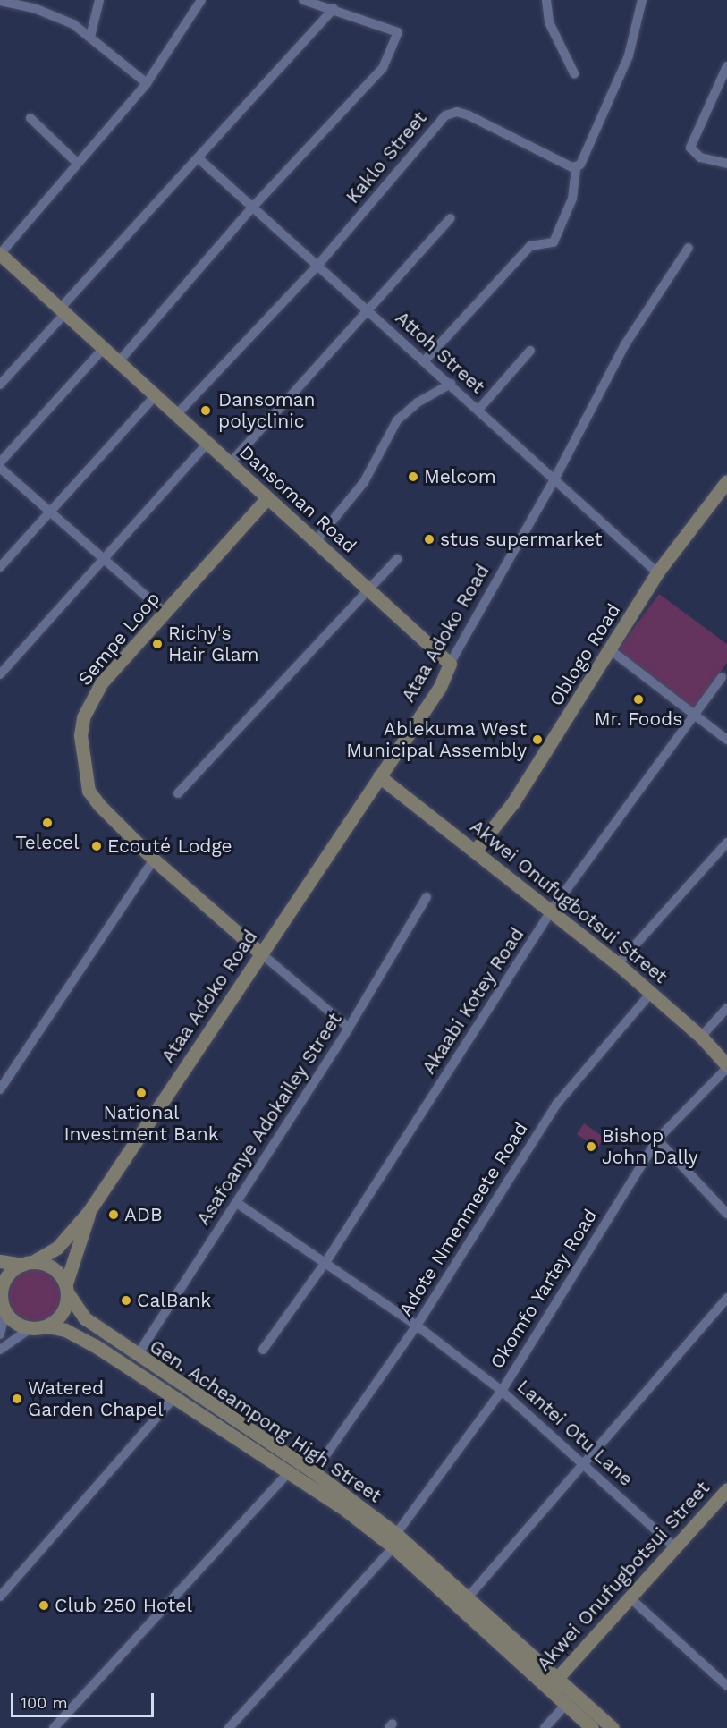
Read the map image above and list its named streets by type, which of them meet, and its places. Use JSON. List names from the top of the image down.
{
  "streets": {
    "main road": [
      "Dansoman Road",
      "Ataa Adoko Road",
      "Sempe Loop",
      "Oblogo Road",
      "Akwei Onufugbotsui Street",
      "Gen. Acheampong High Street"
    ],
    "street": [
      "Kaklo Street",
      "Attoh Street",
      "Akaabi Kotey Road",
      "Asafoanye Adokailey Street",
      "Adote Nmenmeete Road",
      "Okomfo Yartey Road",
      "Lantei Otu Lane"
    ]
  },
  "crossings": [
    ["Kaklo Street", "Attoh Street"],
    ["Kaklo Street", "Dansoman Road"],
    ["Attoh Street", "Ataa Adoko Road"],
    ["Attoh Street", "Oblogo Road"],
    ["Dansoman Road", "Ataa Adoko Road"],
    ["Dansoman Road", "Sempe Loop"],
    ["Ataa Adoko Road", "Sempe Loop"],
    ["Ataa Adoko Road", "Akwei Onufugbotsui Street"],
    ["Ataa Adoko Road", "Gen. Acheampong High Street"],
    ["Oblogo Road", "Akwei Onufugbotsui Street"],
    ["Akwei Onufugbotsui Street", "Akaabi Kotey Road"],
    ["Akwei Onufugbotsui Street", "Adote Nmenmeete Road"],
    ["Akwei Onufugbotsui Street", "Okomfo Yartey Road"],
    ["Akwei Onufugbotsui Street", "Gen. Acheampong High Street"],
    ["Akwei Onufugbotsui Street", "Lantei Otu Lane"],
    ["Akaabi Kotey Road", "Lantei Otu Lane"],
    ["Asafoanye Adokailey Street", "Gen. Acheampong High Street"],
    ["Asafoanye Adokailey Street", "Lantei Otu Lane"],
    ["Adote Nmenmeete Road", "Gen. Acheampong High Street"],
    ["Adote Nmenmeete Road", "Lantei Otu Lane"],
    ["Okomfo Yartey Road", "Gen. Acheampong High Street"],
    ["Okomfo Yartey Road", "Lantei Otu Lane"]
  ],
  "places": [
    "Dansoman polyclinic",
    "Melcom",
    "stus supermarket",
    "Richy's Hair Glam",
    "Mr. Foods",
    "Ablekuma West Municipal Assembly",
    "Telecel",
    "Ecouté Lodge",
    "National Investment Bank",
    "Bishop John Dally",
    "ADB",
    "CalBank",
    "Watered Garden Chapel",
    "Club 250 Hotel"
  ],
  "scale_bar": "100 m"
}
